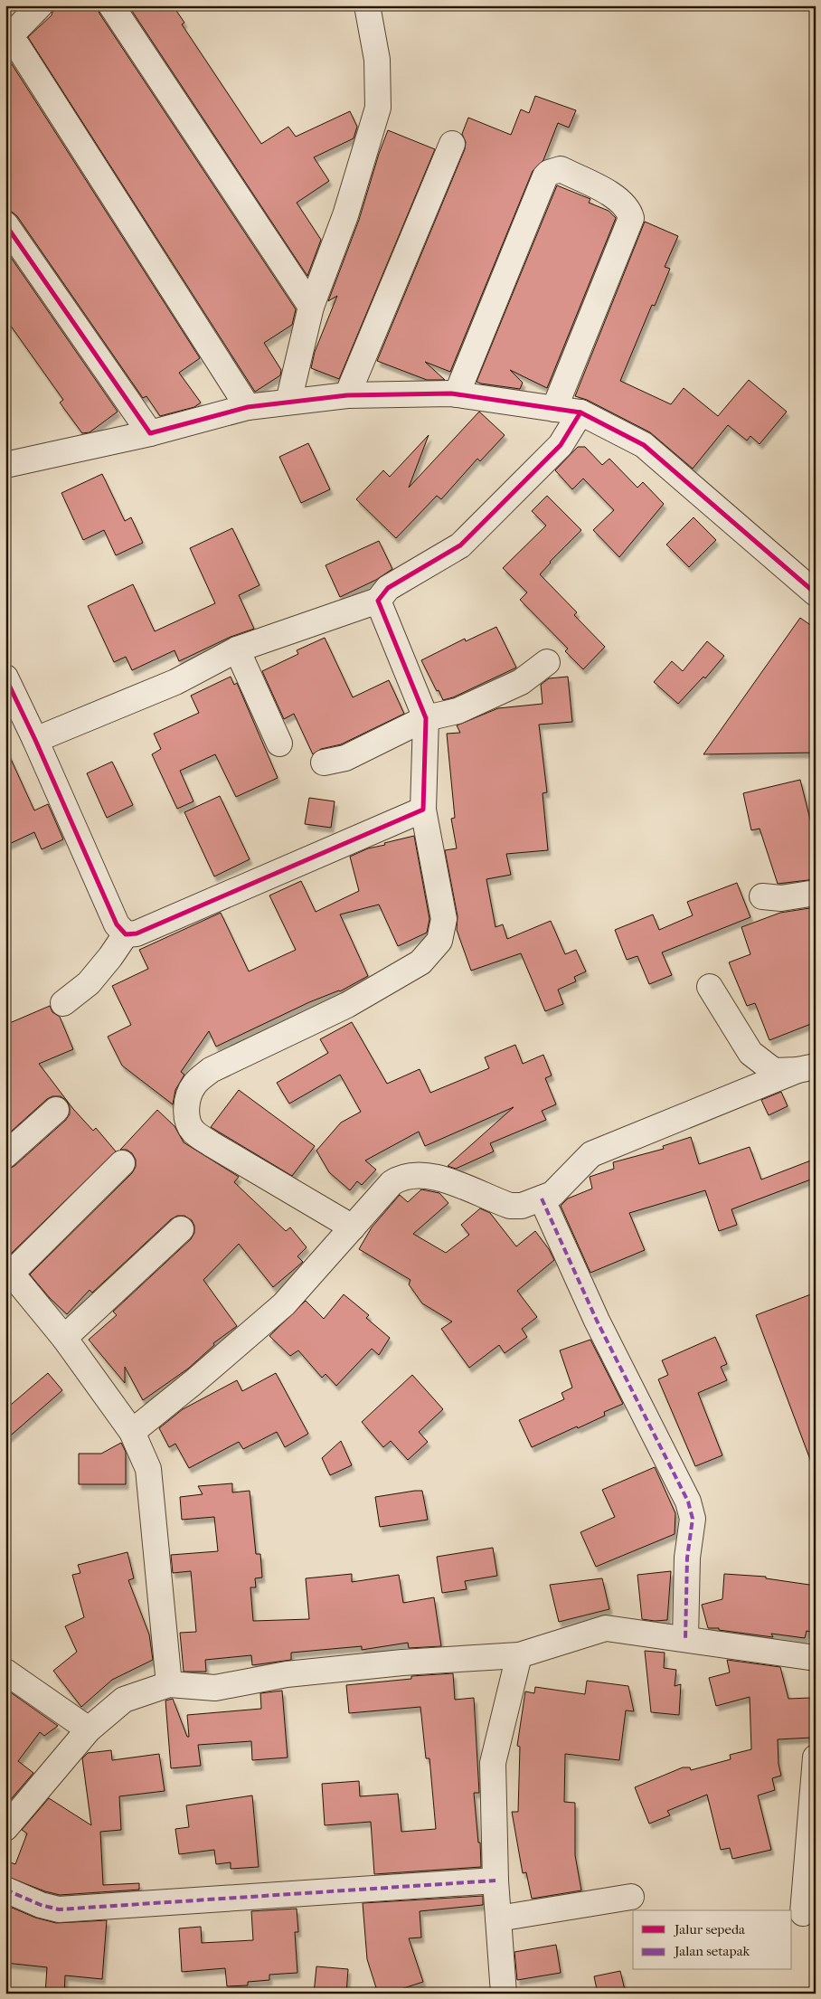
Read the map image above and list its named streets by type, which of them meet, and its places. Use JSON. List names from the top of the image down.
{
  "legend": ["Jalur sepeda", "Jalan setapak"]
}
